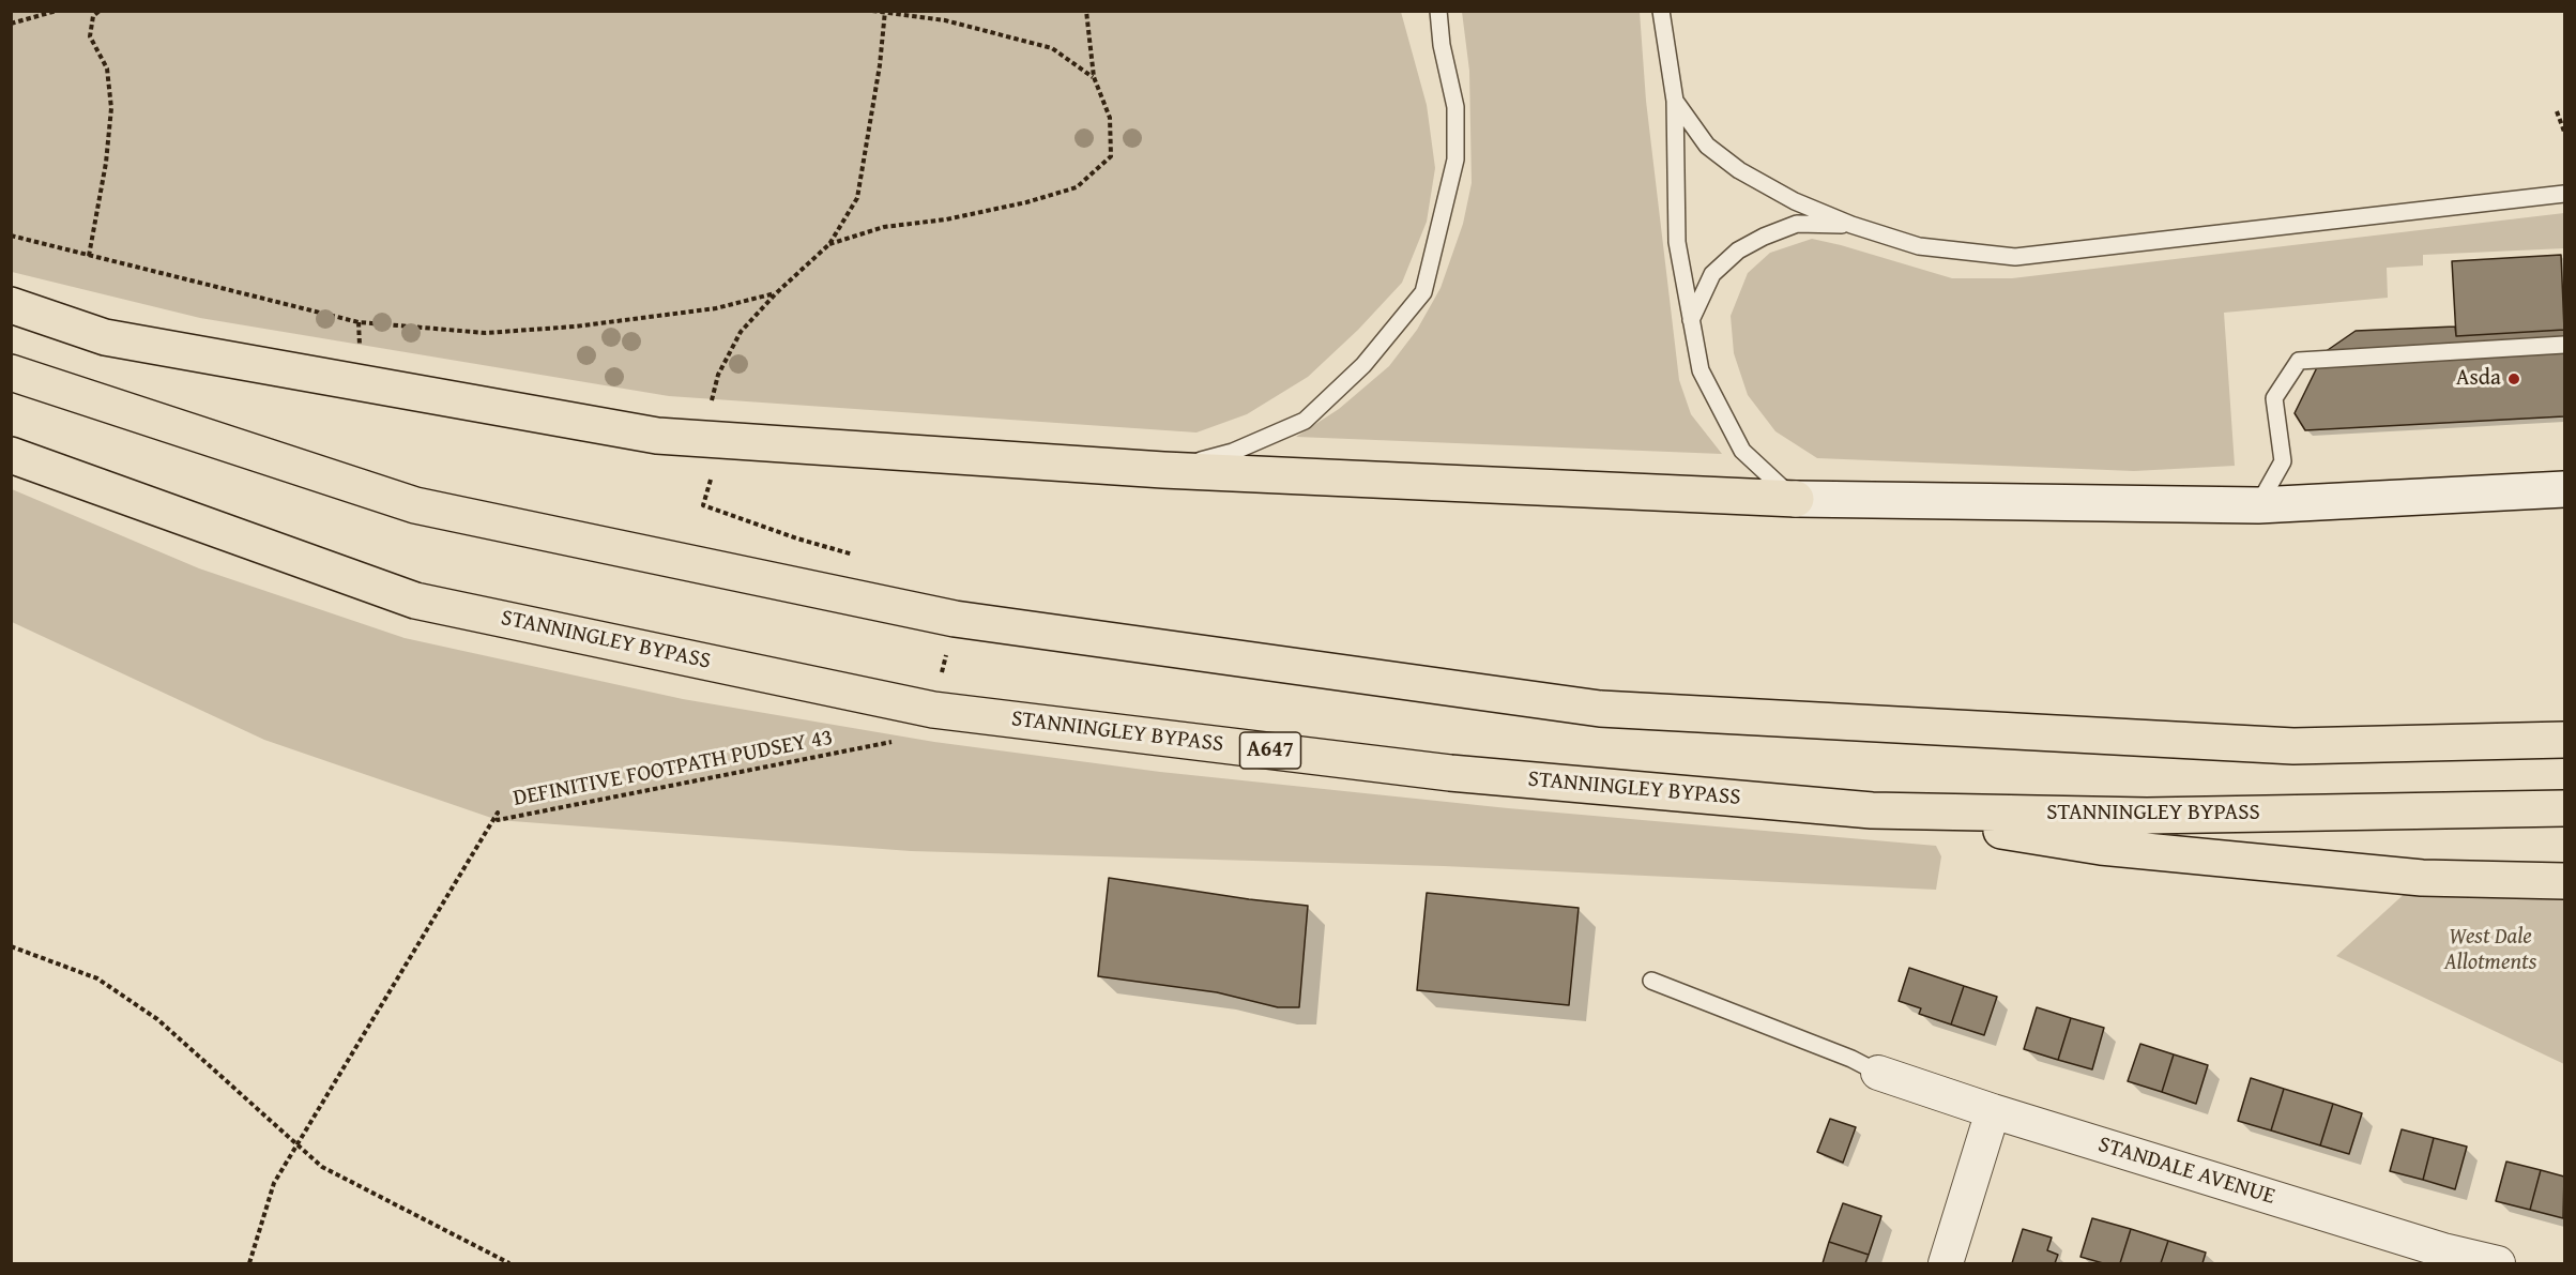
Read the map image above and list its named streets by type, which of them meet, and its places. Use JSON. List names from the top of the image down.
{
  "streets": {
    "highway": ["STANNINGLEY BYPASS", "A647"],
    "street": ["STANDALE AVENUE"],
    "path": ["DEFINITIVE FOOTPATH PUDSEY 43"]
  },
  "crossings": [
    ["STANNINGLEY BYPASS", "DEFINITIVE FOOTPATH PUDSEY 43"]
  ],
  "parks": ["West Dale Allotments"],
  "places": ["Asda"]
}
